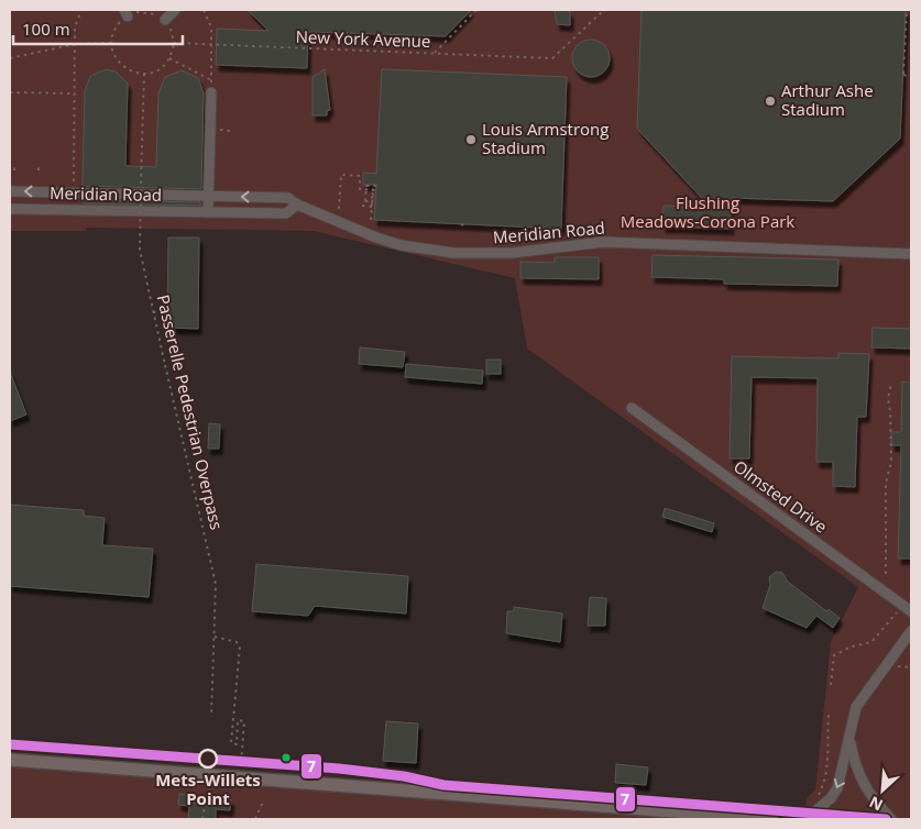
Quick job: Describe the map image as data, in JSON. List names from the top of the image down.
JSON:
{
  "streets": {
    "street": ["Meridian Road", "Olmsted Drive"],
    "path": ["New York Avenue", "Passerelle Pedestrian Overpass"]
  },
  "crossings": [
    ["New York Avenue", "Passerelle Pedestrian Overpass"]
  ],
  "parks": ["Flushing Meadows-Corona Park"],
  "places": ["Arthur Ashe Stadium", "Louis Armstrong Stadium", "Mets–Willets Point"],
  "lines": ["transit line 7"],
  "scale_bar": "100 m",
  "north": "bottom left"
}
